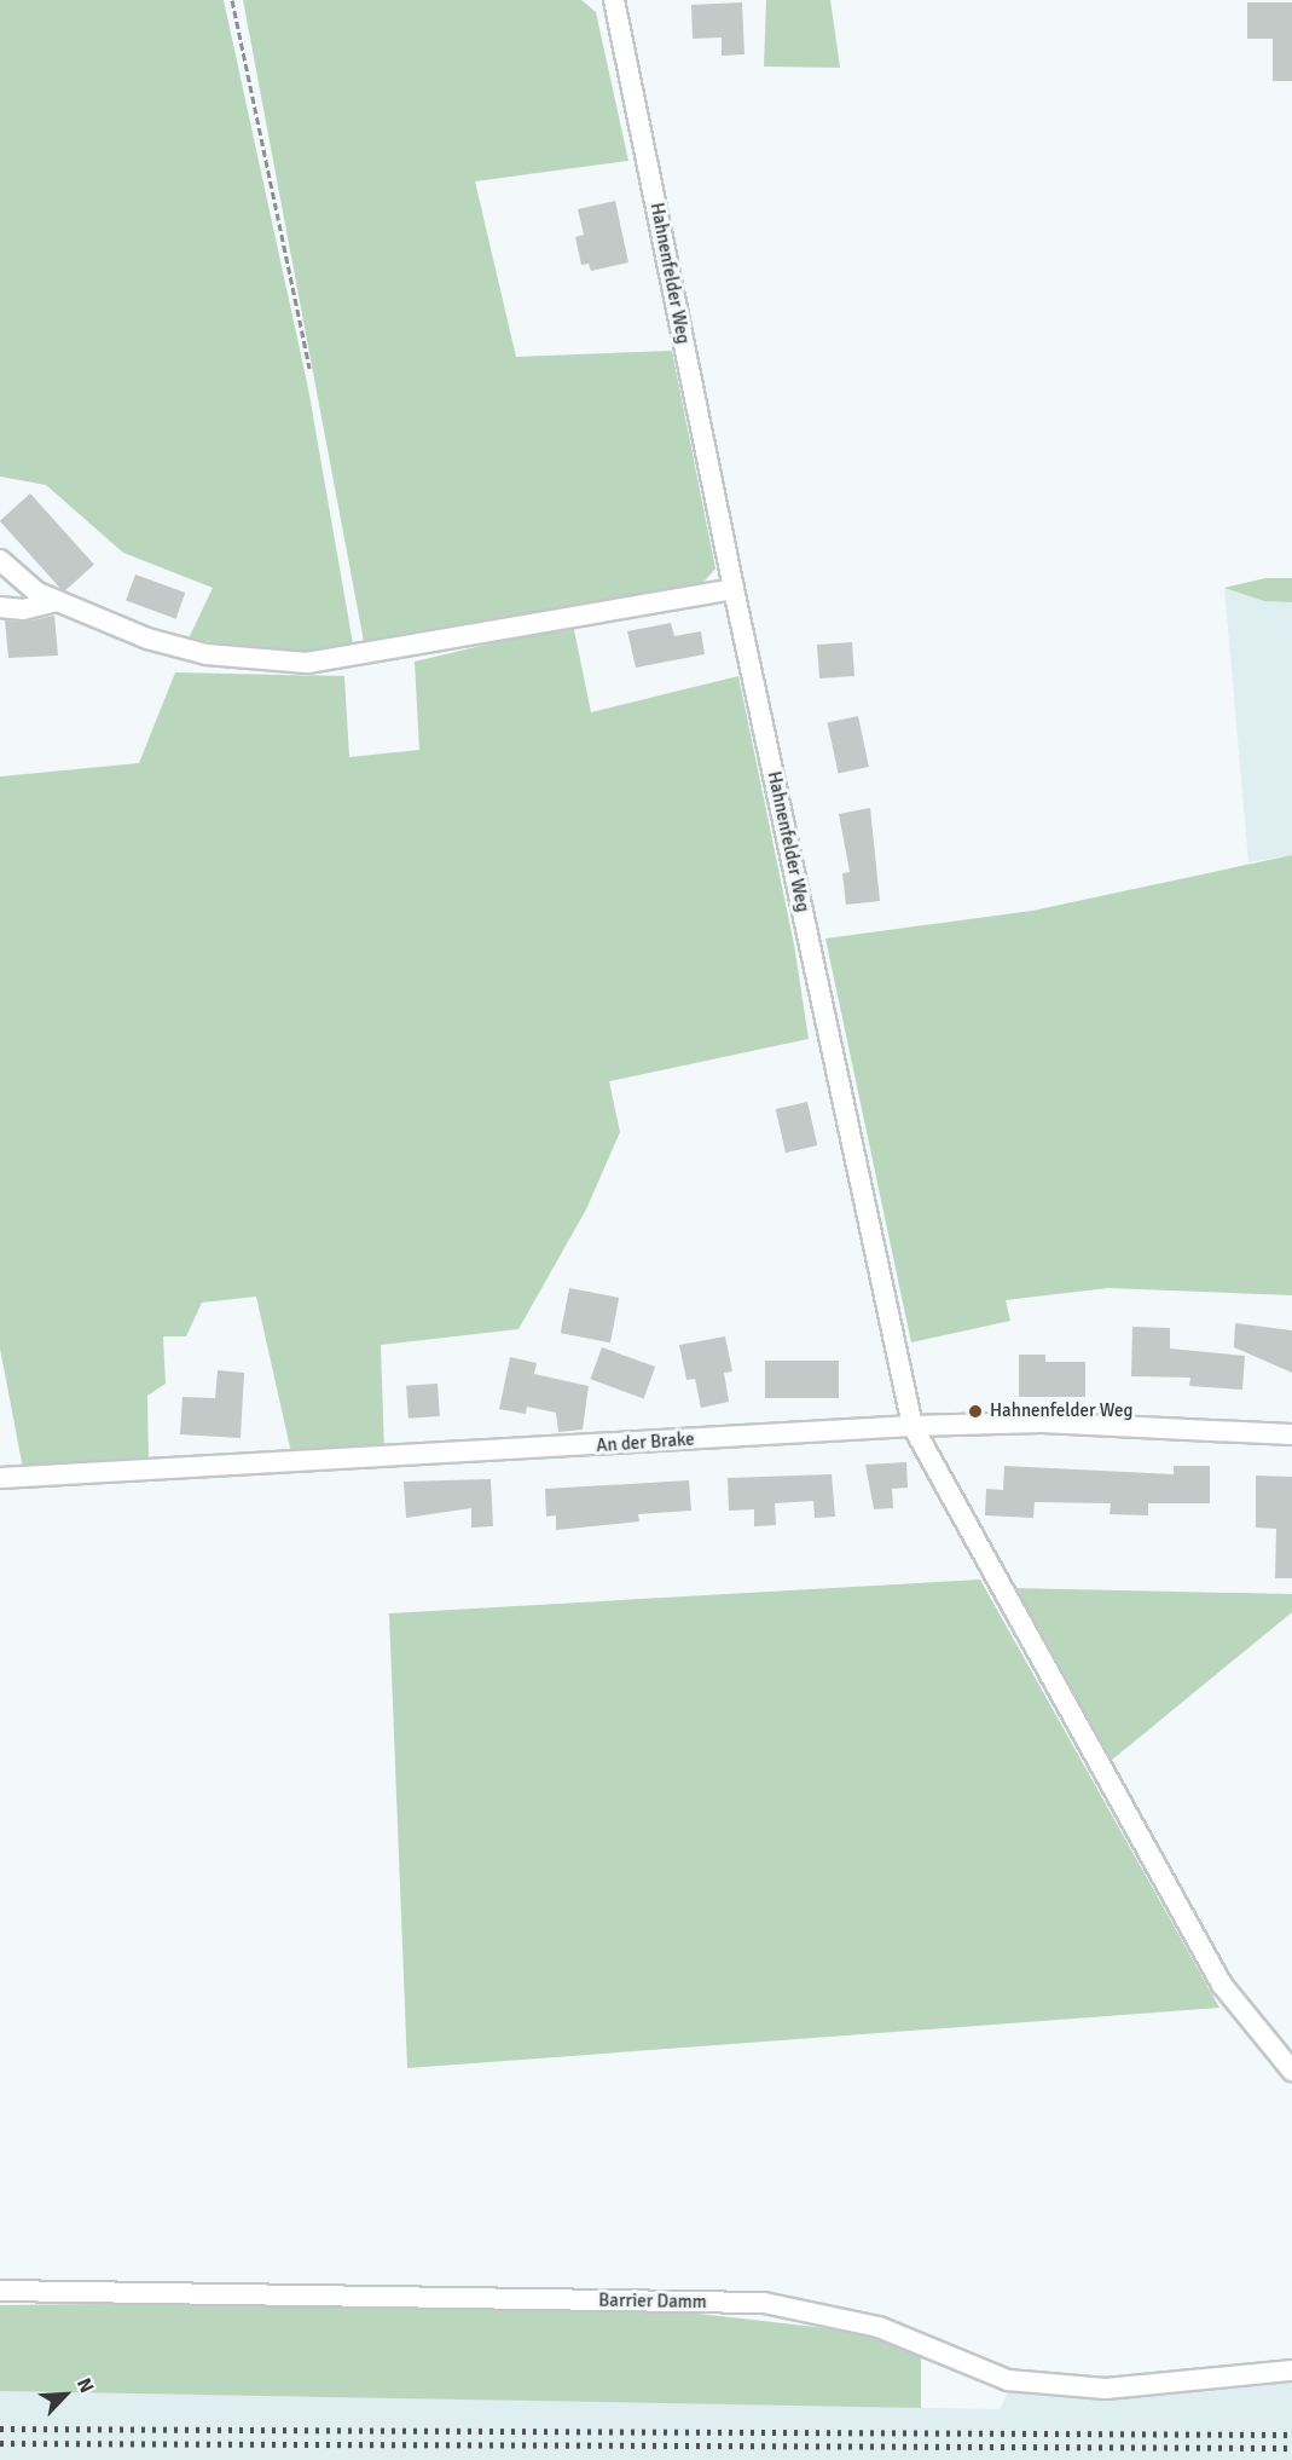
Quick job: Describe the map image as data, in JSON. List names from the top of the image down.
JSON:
{
  "streets": {
    "street": ["Hahnenfelder Weg", "An der Brake", "Barrier Damm"]
  },
  "crossings": [
    ["Hahnenfelder Weg", "An der Brake"]
  ],
  "places": ["Hahnenfelder Weg"],
  "north": "top right"
}
